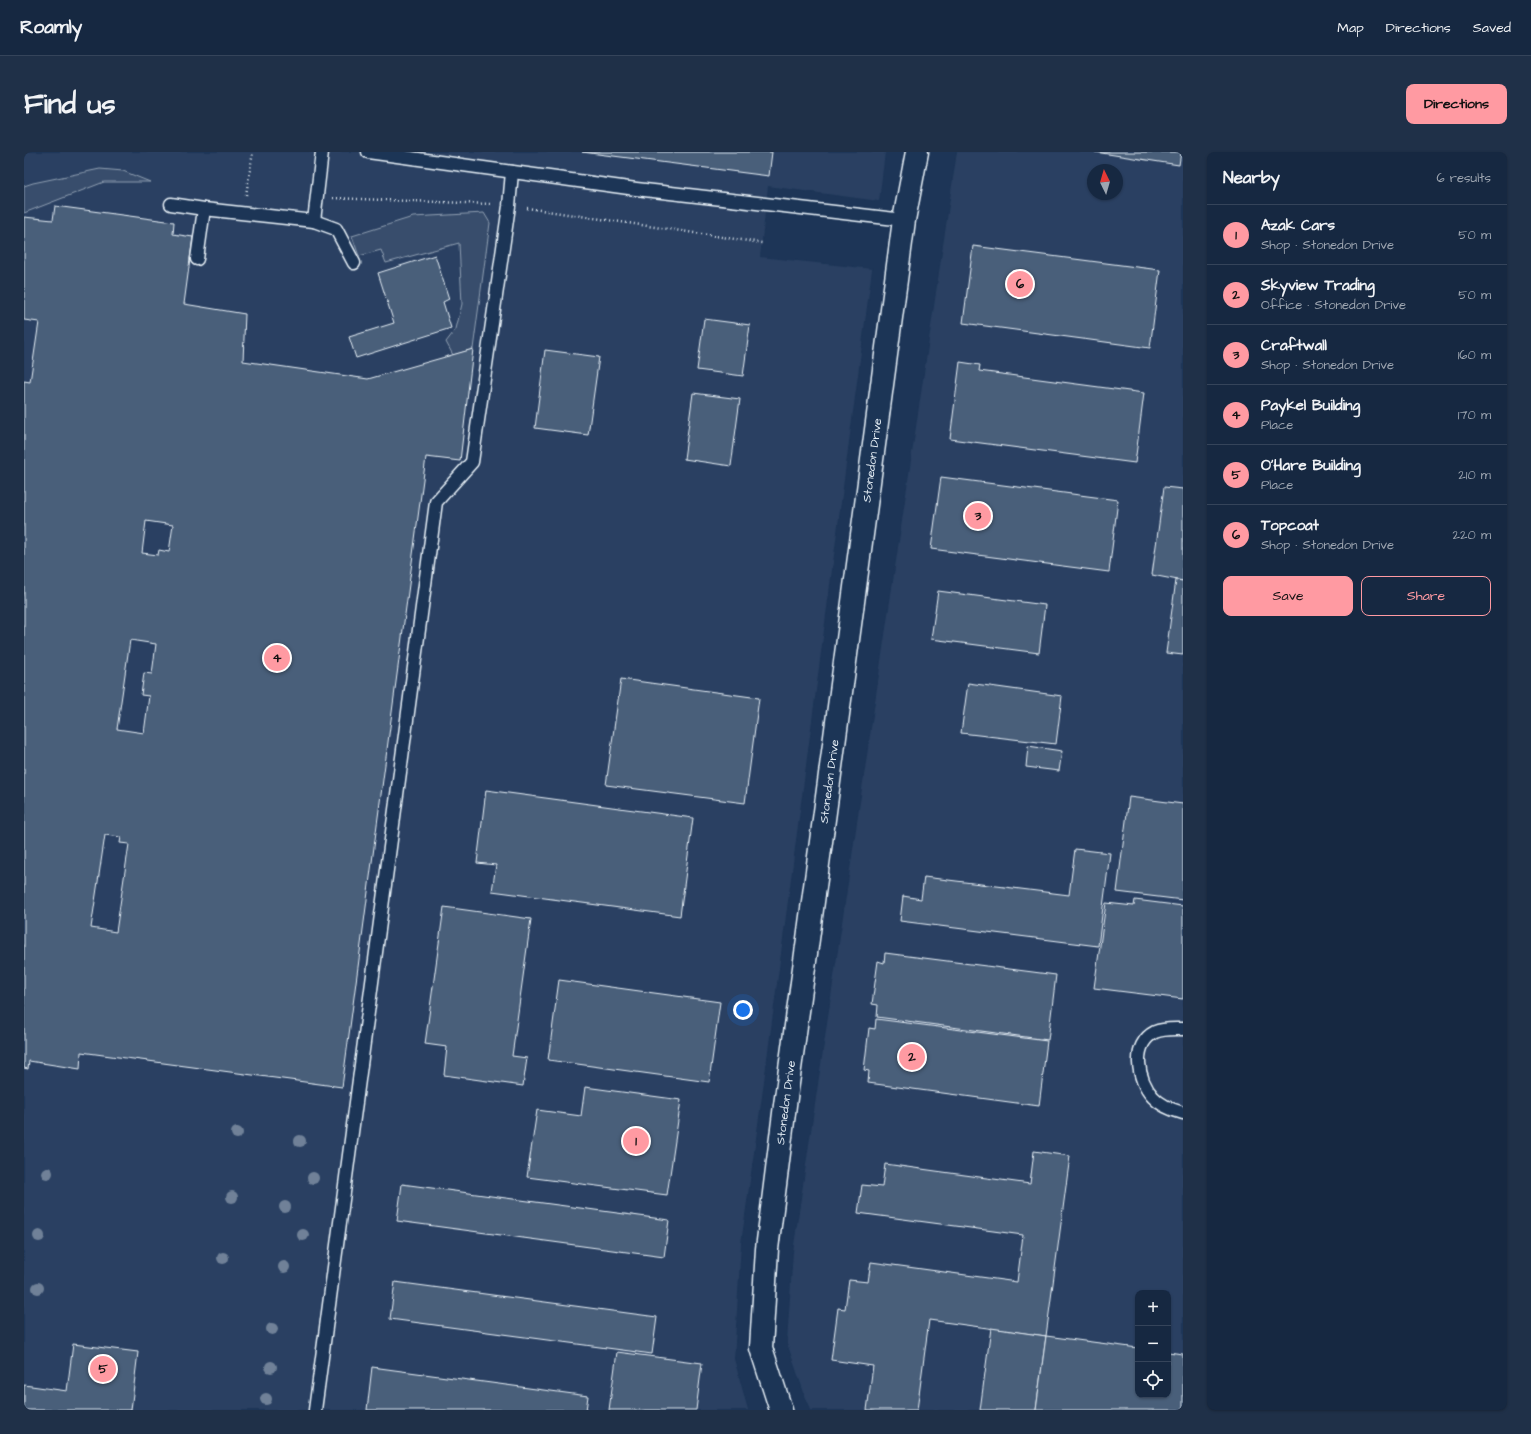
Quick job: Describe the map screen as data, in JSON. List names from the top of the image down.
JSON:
{
  "streets": {
    "street": ["Stonedon Drive"]
  },
  "north": "top",
  "page": {
    "header": "Roamly",
    "nav": ["Map", "Directions", "Saved"],
    "buttons": [
      "Directions",
      ["Save", "Share"]
    ],
    "title": "Find us",
    "heading": ["Nearby", "6 results"],
    "list": [
      {
        "mark": "1",
        "name": "Azak Cars",
        "note": "Shop · Stonedon Drive",
        "value": "50 m"
      },
      {
        "mark": "2",
        "name": "Skyview Trading",
        "note": "Office · Stonedon Drive",
        "value": "50 m"
      },
      {
        "mark": "3",
        "name": "Craftwall",
        "note": "Shop · Stonedon Drive",
        "value": "160 m"
      },
      {
        "mark": "4",
        "name": "Paykel Building",
        "note": "Place",
        "value": "170 m"
      },
      {
        "mark": "5",
        "name": "O'Hare Building",
        "note": "Place",
        "value": "210 m"
      },
      {
        "mark": "6",
        "name": "Topcoat",
        "note": "Shop · Stonedon Drive",
        "value": "220 m"
      }
    ],
    "pins": [
      "6",
      "3",
      "4",
      "2",
      "1",
      "5"
    ],
    "map_buttons": ["+", "−"]
  }
}
